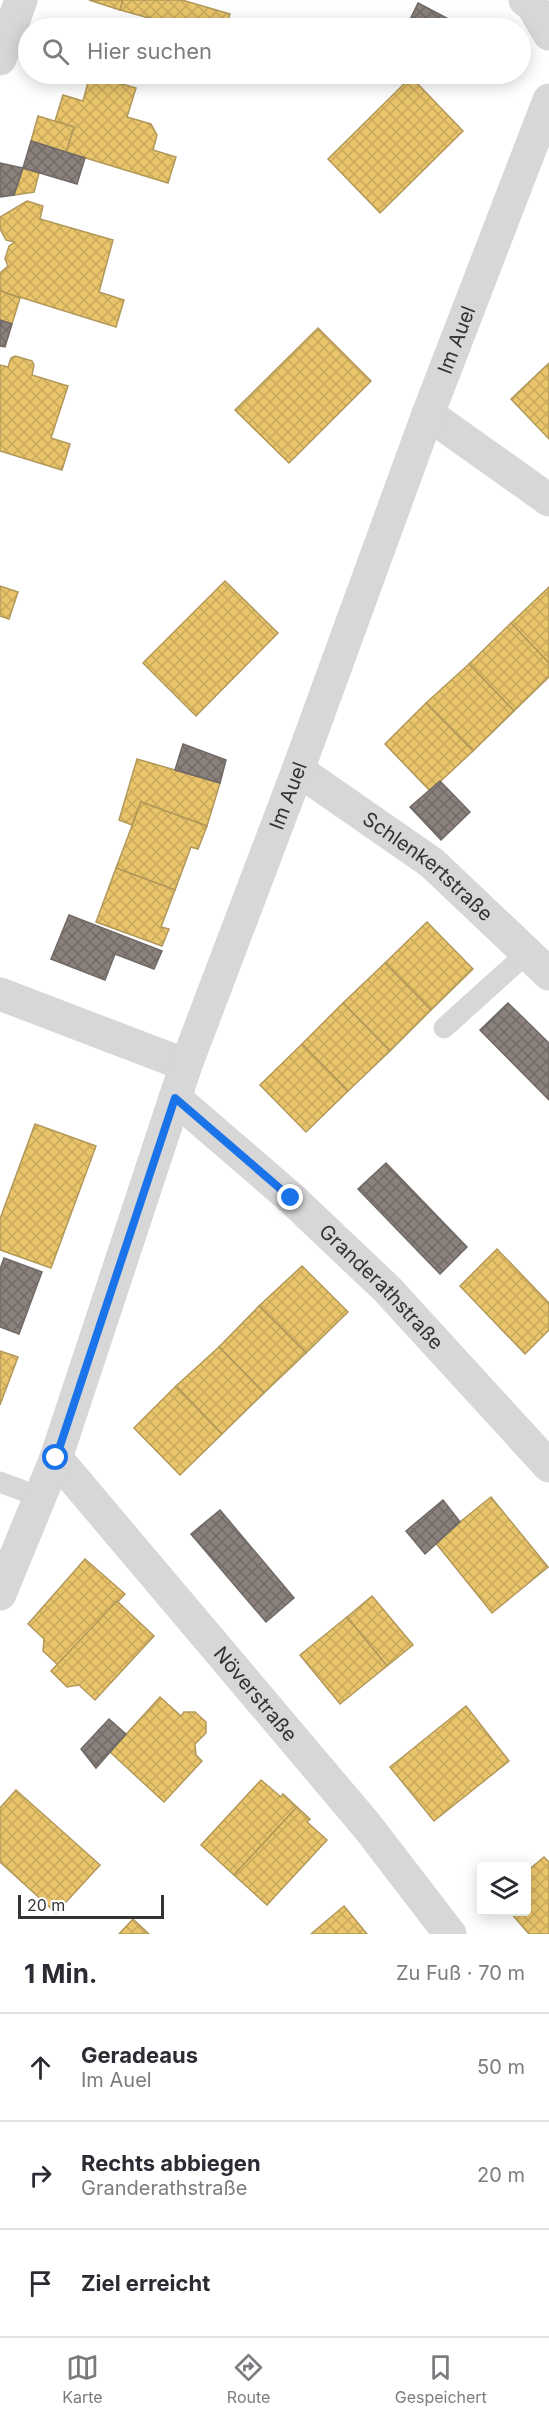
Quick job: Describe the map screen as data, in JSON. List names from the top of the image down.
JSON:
{
  "streets": {
    "street": [
      "Im Auel",
      "Schlenkertstraße",
      "Granderathstraße",
      "Növerstraße"
    ]
  },
  "crossings": [
    ["Im Auel", "Schlenkertstraße"],
    ["Im Auel", "Granderathstraße"],
    ["Im Auel", "Növerstraße"]
  ],
  "scale_bar": "20 m",
  "page": {
    "search": "Hier suchen",
    "scale": "20 m",
    "heading": ["1 Min.", "Zu Fuß · 70 m"],
    "list": [
      ["Geradeaus", "Im Auel", "50 m"],
      ["Rechts abbiegen", "Granderathstraße", "20 m"],
      "Ziel erreicht"
    ],
    "nav": ["Karte", "Route", "Gespeichert"]
  }
}
